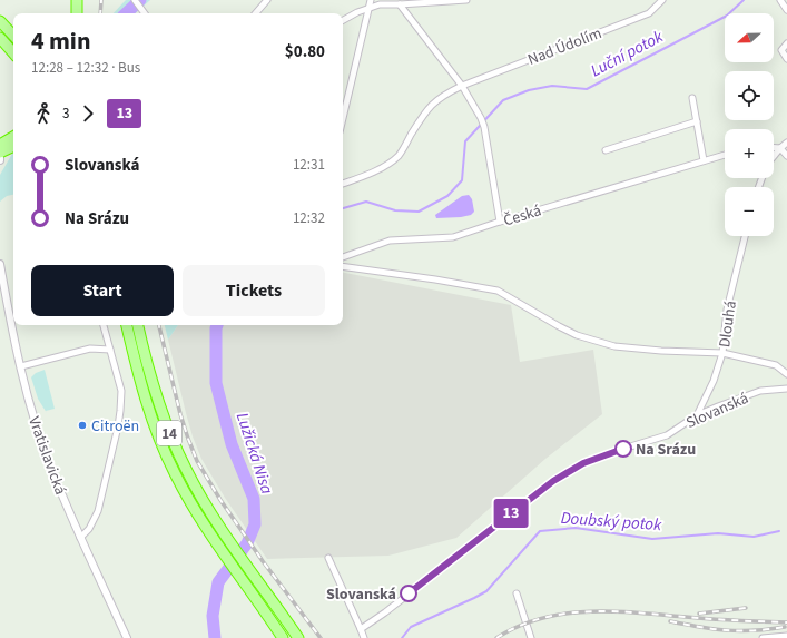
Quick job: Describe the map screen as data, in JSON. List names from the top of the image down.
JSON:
{
  "streets": {
    "highway": ["14"],
    "street": [
      "Nad Údolím",
      "Česká",
      "Dlouhá",
      "Slovanská",
      "Vratislavická"
    ]
  },
  "crossings": [
    ["Dlouhá", "Slovanská"]
  ],
  "water": ["Luční potok", "Lužická Nisa", "Doubský potok"],
  "places": ["Citroën", "Na Srázu", "Slovanská"],
  "lines": ["bus line 13"],
  "north": "left",
  "page": {
    "on_map": "13",
    "map_buttons": ["+", "−"],
    "heading": ["4 min", "12:28 – 12:32 · Bus", "$0.80"],
    "legs": ["3", "13"],
    "list": [
      {
        "name": "Slovanská",
        "value": "12:31"
      },
      {
        "name": "Na Srázu",
        "value": "12:32"
      }
    ],
    "buttons": ["Start", "Tickets"]
  }
}
